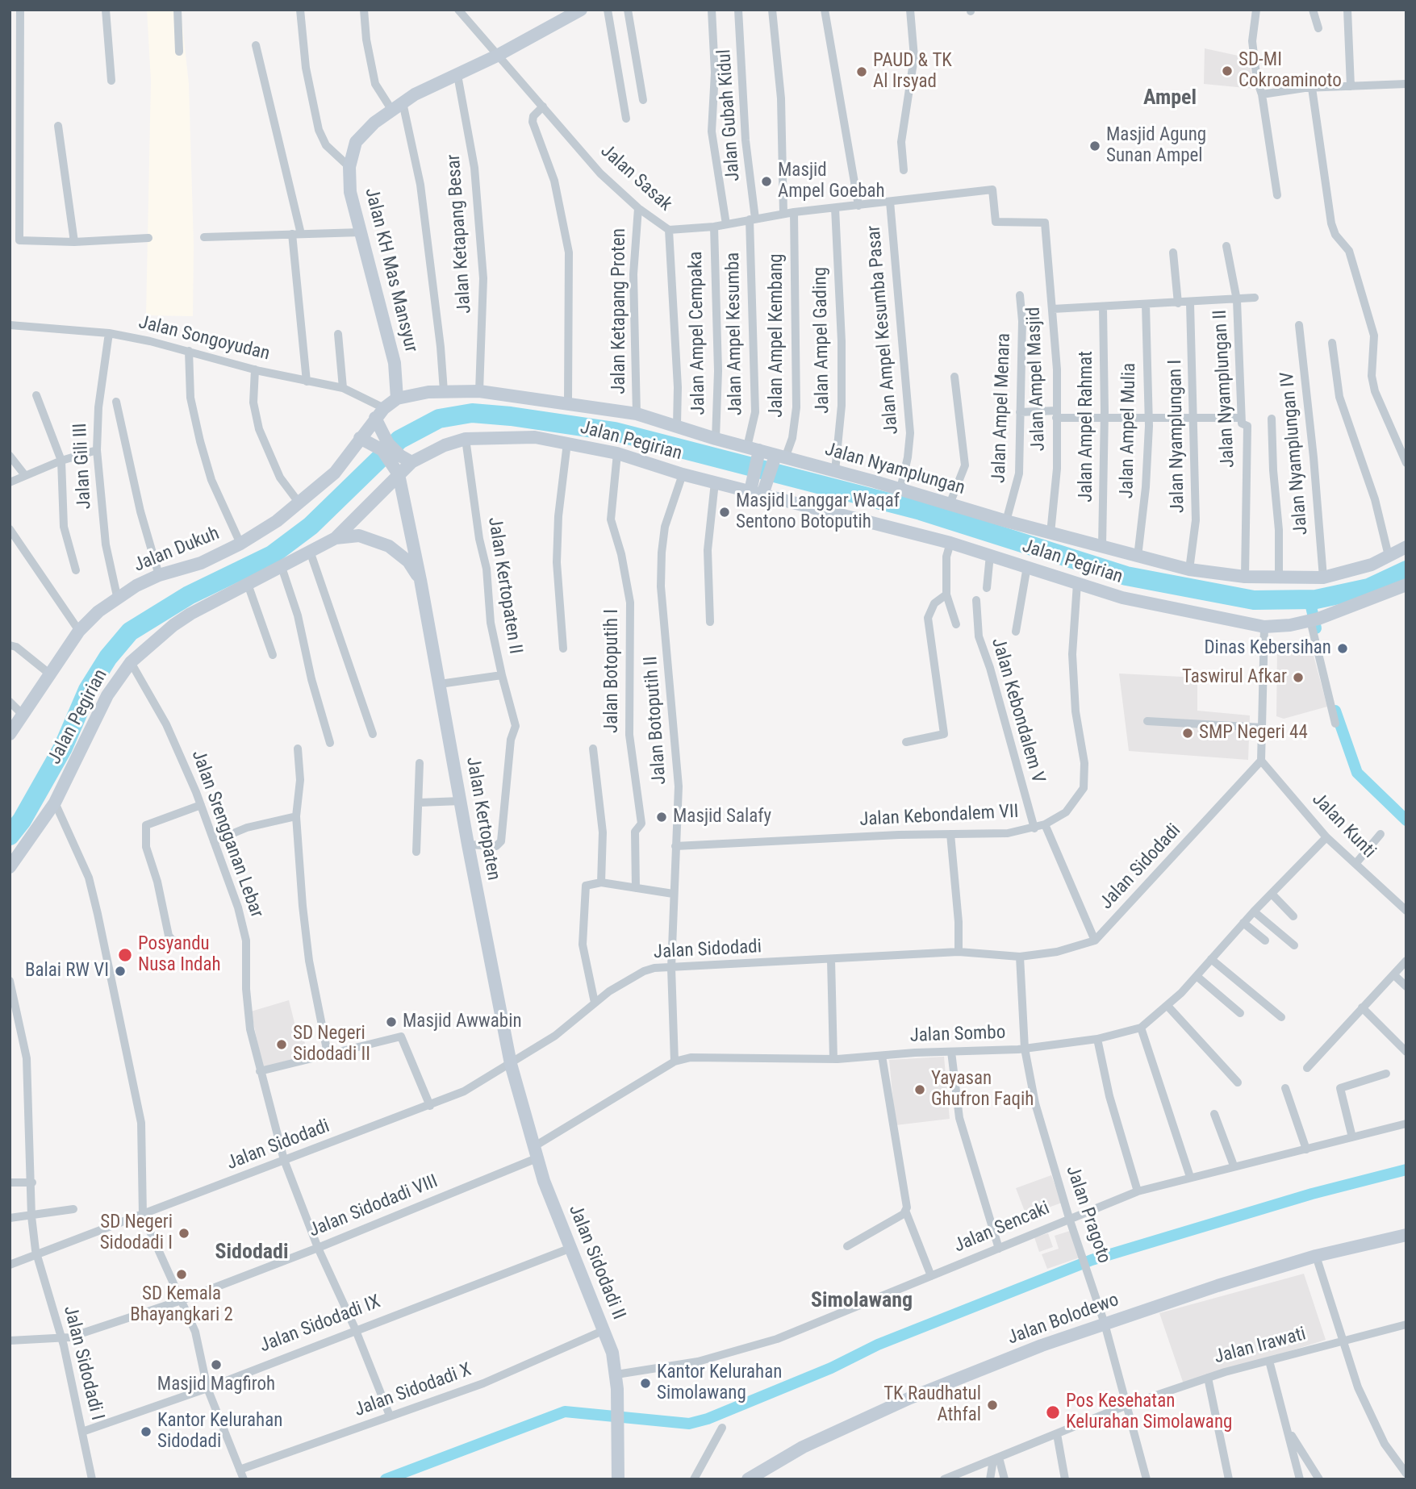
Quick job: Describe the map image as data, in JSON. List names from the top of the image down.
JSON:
{
  "streets": {
    "main road": [
      "Jalan KH Mas Mansyur",
      "Jalan Pegirian",
      "Jalan Nyamplungan",
      "Jalan Dukuh",
      "Jalan Kertopaten",
      "Jalan Sidodadi II",
      "Jalan Bolodewo"
    ],
    "street": [
      "Jalan Gubah Kidul",
      "Jalan Sasak",
      "Jalan Ketapang Besar",
      "Jalan Ketapang Proten",
      "Jalan Ampel Kesumba Pasar",
      "Jalan Ampel Cempaka",
      "Jalan Ampel Kesumba",
      "Jalan Ampel Kembang",
      "Jalan Songoyudan",
      "Jalan Ampel Gading",
      "Jalan Ampel Masjid",
      "Jalan Nyamplungan II",
      "Jalan Ampel Menara",
      "Jalan Ampel Rahmat",
      "Jalan Ampel Mulia",
      "Jalan Nyamplungan I",
      "Jalan Nyamplungan IV",
      "Jalan Gili III",
      "Jalan Kertopaten II",
      "Jalan Botoputih I",
      "Jalan Kebondalem V",
      "Jalan Botoputih II",
      "Jalan Kebondalem VII",
      "Jalan Kunti",
      "Jalan Srengganan Lebar",
      "Jalan Sidodadi",
      "Jalan Sombo",
      "Jalan Sidodadi VIII",
      "Jalan Pragoto",
      "Jalan Sencaki",
      "Jalan Sidodadi IX",
      "Jalan Irawati",
      "Jalan Sidodadi I",
      "Jalan Sidodadi X"
    ]
  },
  "crossings": [
    ["Jalan Gubah Kidul", "Jalan Ampel Kesumba"],
    ["Jalan Sasak", "Jalan KH Mas Mansyur"],
    ["Jalan Sasak", "Jalan Ketapang Proten"],
    ["Jalan Sasak", "Jalan Nyamplungan"],
    ["Jalan Ketapang Besar", "Jalan KH Mas Mansyur"],
    ["Jalan Ketapang Besar", "Jalan Nyamplungan"],
    ["Jalan KH Mas Mansyur", "Jalan Nyamplungan"],
    ["Jalan Ketapang Proten", "Jalan Nyamplungan"],
    ["Jalan Ampel Kesumba Pasar", "Jalan Ampel Masjid"],
    ["Jalan Ampel Kesumba Pasar", "Jalan Nyamplungan"],
    ["Jalan Ampel Cempaka", "Jalan Nyamplungan"],
    ["Jalan Ampel Kesumba", "Jalan Nyamplungan"],
    ["Jalan Ampel Kembang", "Jalan Nyamplungan"],
    ["Jalan Songoyudan", "Jalan Gili III"],
    ["Jalan Songoyudan", "Jalan Nyamplungan"],
    ["Jalan Songoyudan", "Jalan Dukuh"],
    ["Jalan Ampel Gading", "Jalan Nyamplungan"],
    ["Jalan Ampel Masjid", "Jalan Nyamplungan"],
    ["Jalan Nyamplungan II", "Jalan Nyamplungan"],
    ["Jalan Ampel Menara", "Jalan Nyamplungan"],
    ["Jalan Ampel Rahmat", "Jalan Nyamplungan"],
    ["Jalan Ampel Mulia", "Jalan Nyamplungan"],
    ["Jalan Nyamplungan I", "Jalan Nyamplungan"],
    ["Jalan Pegirian", "Jalan Kertopaten II"],
    ["Jalan Pegirian", "Jalan Botoputih I"],
    ["Jalan Pegirian", "Jalan Botoputih II"],
    ["Jalan Pegirian", "Jalan Kebondalem VII"],
    ["Jalan Pegirian", "Jalan Kertopaten"],
    ["Jalan Pegirian", "Jalan Srengganan Lebar"],
    ["Jalan Nyamplungan IV", "Jalan Nyamplungan"],
    ["Jalan Gili III", "Jalan Dukuh"],
    ["Jalan Nyamplungan", "Jalan Dukuh"],
    ["Jalan Kertopaten II", "Jalan Kertopaten"],
    ["Jalan Kebondalem V", "Jalan Kebondalem VII"],
    ["Jalan Botoputih II", "Jalan Kebondalem VII"],
    ["Jalan Botoputih II", "Jalan Sidodadi"],
    ["Jalan Botoputih II", "Jalan Sombo"],
    ["Jalan Kertopaten", "Jalan Sidodadi"],
    ["Jalan Kertopaten", "Jalan Sidodadi II"],
    ["Jalan Kunti", "Jalan Sidodadi"],
    ["Jalan Kunti", "Jalan Sombo"],
    ["Jalan Srengganan Lebar", "Jalan Sidodadi"],
    ["Jalan Srengganan Lebar", "Jalan Sidodadi VIII"],
    ["Jalan Srengganan Lebar", "Jalan Sidodadi IX"],
    ["Jalan Srengganan Lebar", "Jalan Sidodadi X"],
    ["Jalan Sidodadi", "Jalan Pragoto"],
    ["Jalan Sidodadi", "Jalan Sidodadi II"],
    ["Jalan Sidodadi", "Jalan Sidodadi I"],
    ["Jalan Sombo", "Jalan Sidodadi VIII"],
    ["Jalan Sombo", "Jalan Pragoto"],
    ["Jalan Sombo", "Jalan Sidodadi II"],
    ["Jalan Sidodadi VIII", "Jalan Sidodadi II"],
    ["Jalan Sidodadi VIII", "Jalan Sidodadi I"],
    ["Jalan Pragoto", "Jalan Sencaki"],
    ["Jalan Pragoto", "Jalan Bolodewo"],
    ["Jalan Pragoto", "Jalan Irawati"],
    ["Jalan Sencaki", "Jalan Sidodadi II"],
    ["Jalan Sidodadi II", "Jalan Sidodadi IX"],
    ["Jalan Sidodadi II", "Jalan Sidodadi X"],
    ["Jalan Sidodadi IX", "Jalan Sidodadi I"]
  ],
  "districts": ["Ampel", "Sidodadi", "Simolawang"],
  "places": [
    "SD-MI Cokroaminoto",
    "PAUD & TK Al Irsyad",
    "Masjid Agung Sunan Ampel",
    "Masjid Ampel Goebah",
    "Masjid Langgar Waqaf Sentono Botoputih",
    "Dinas Kebersihan",
    "Taswirul Afkar",
    "SMP Negeri 44",
    "Masjid Salafy",
    "Posyandu Nusa Indah",
    "Balai RW VI",
    "Masjid Awwabin",
    "SD Negeri Sidodadi II",
    "Yayasan Ghufron Faqih",
    "SD Negeri Sidodadi I",
    "SD Kemala Bhayangkari 2",
    "Masjid Magfiroh",
    "Kantor Kelurahan Simolawang",
    "TK Raudhatul Athfal",
    "Pos Kesehatan Kelurahan Simolawang",
    "Kantor Kelurahan Sidodadi"
  ]
}
